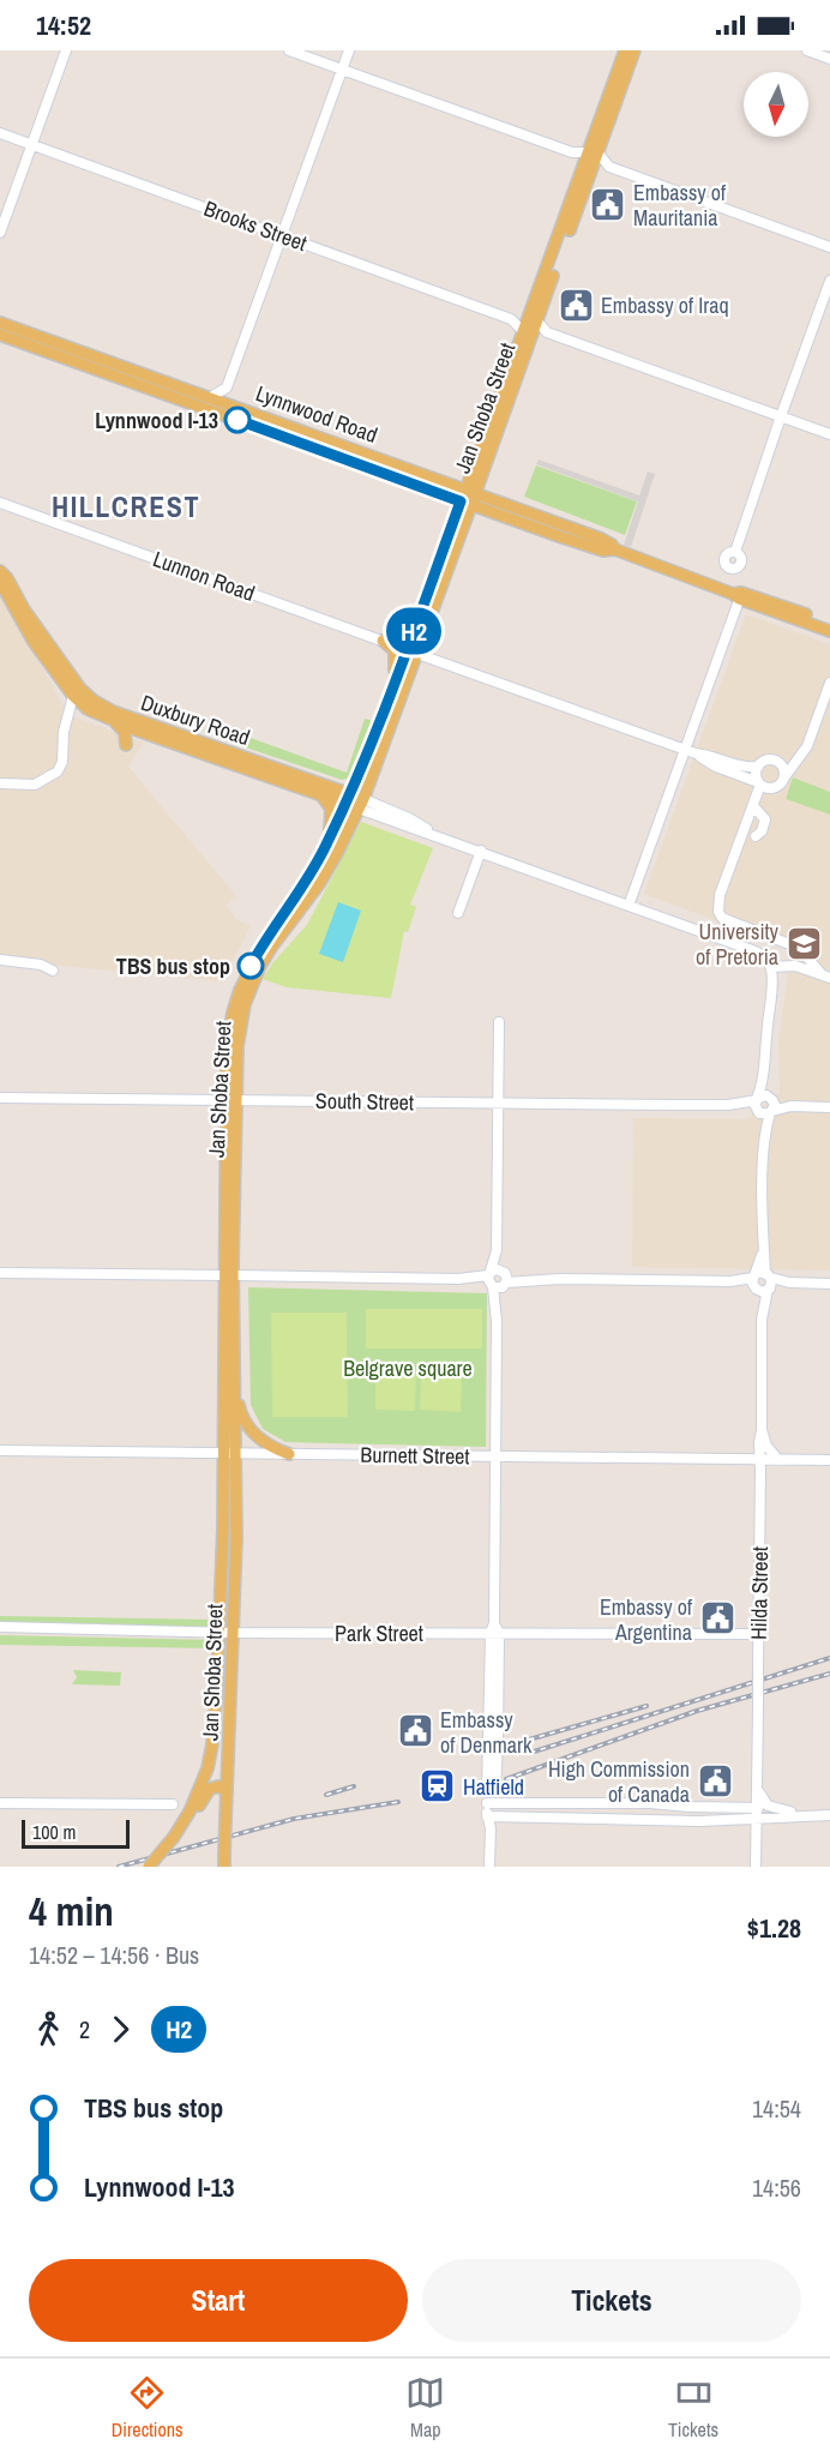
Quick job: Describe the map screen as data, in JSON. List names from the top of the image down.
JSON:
{
  "streets": {
    "main road": ["Jan Shoba Street", "Lynnwood Road", "Duxbury Road"],
    "street": [
      "Brooks Street",
      "Lunnon Road",
      "South Street",
      "Burnett Street",
      "Hilda Street",
      "Park Street"
    ]
  },
  "crossings": [
    ["Brooks Street", "Jan Shoba Street"],
    ["Jan Shoba Street", "Lynnwood Road"],
    ["Jan Shoba Street", "Lunnon Road"],
    ["Jan Shoba Street", "Duxbury Road"],
    ["Jan Shoba Street", "South Street"],
    ["Jan Shoba Street", "Burnett Street"],
    ["Jan Shoba Street", "Park Street"],
    ["South Street", "Hilda Street"],
    ["Burnett Street", "Hilda Street"],
    ["Hilda Street", "Park Street"]
  ],
  "districts": ["HILLCREST"],
  "parks": ["Belgrave square"],
  "places": {
    "public building": [
      "Embassy of Mauritania",
      "Embassy of Iraq",
      "Embassy of Argentina",
      "Embassy of Denmark",
      "High Commission of Canada"
    ],
    "other": ["Lynnwood I-13", "TBS bus stop"],
    "school or university": ["University of Pretoria"],
    "station": ["Hatfield"]
  },
  "lines": ["bus line H2"],
  "scale_bar": "100 m",
  "north": "bottom",
  "page": {
    "status": "14:52",
    "on_map": "H2",
    "scale": "100 m",
    "heading": ["4 min", "14:52 – 14:56 · Bus", "$1.28"],
    "legs": ["2", "H2"],
    "list": [
      {
        "name": "TBS bus stop",
        "value": "14:54"
      },
      {
        "name": "Lynnwood I-13",
        "value": "14:56"
      }
    ],
    "buttons": ["Start", "Tickets"],
    "tabs": ["Directions", "Map", "Tickets"]
  }
}
